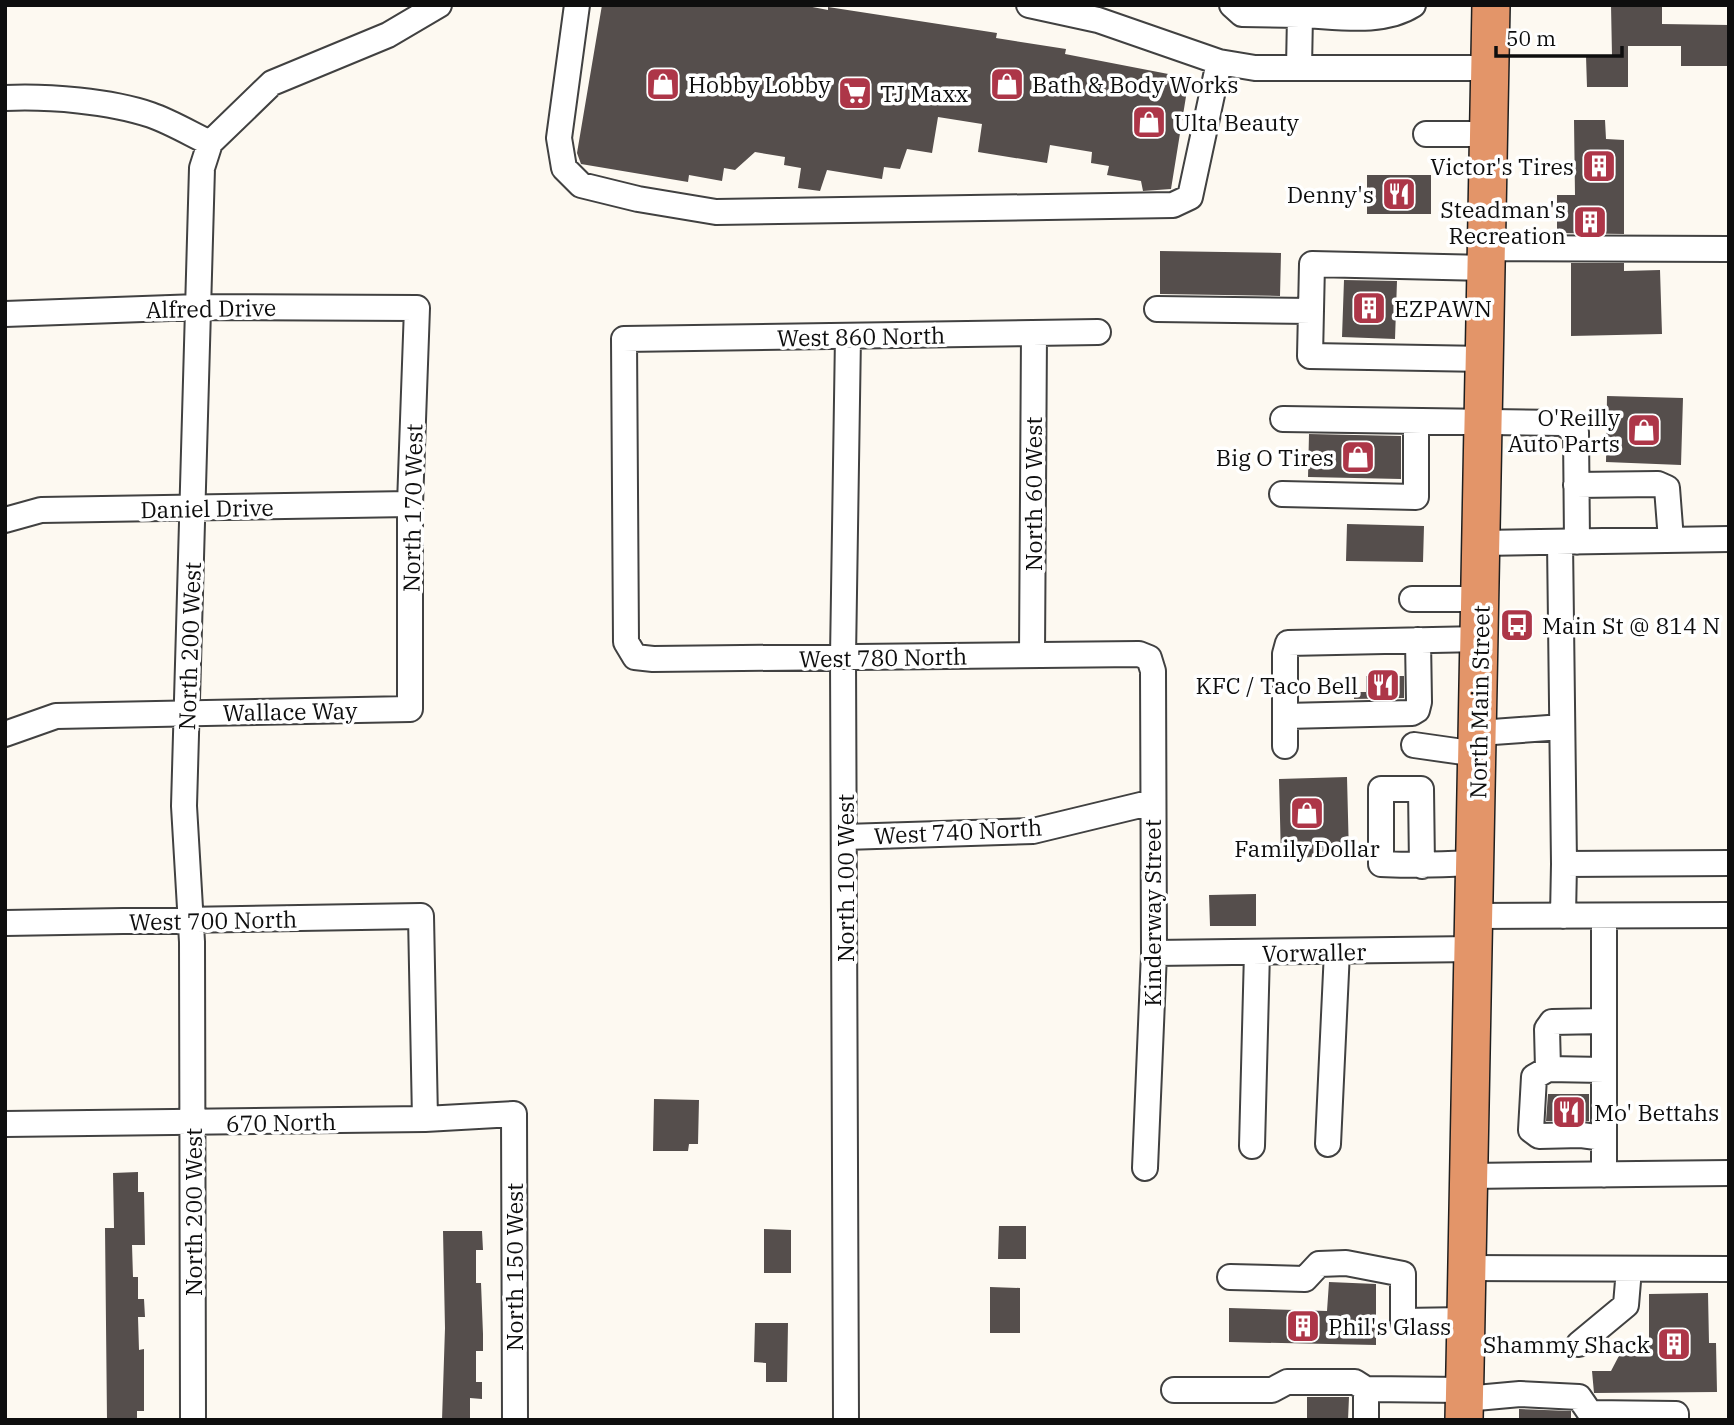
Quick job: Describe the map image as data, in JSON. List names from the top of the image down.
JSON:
{
  "streets": {
    "highway": ["North Main Street"],
    "street": [
      "Alfred Drive",
      "West 860 North",
      "North 60 West",
      "Daniel Drive",
      "North 170 West",
      "North 200 West",
      "West 780 North",
      "Wallace Way",
      "West 740 North",
      "North 100 West",
      "Kinderway Street",
      "West 700 North",
      "Vorwaller",
      "670 North",
      "North 150 West"
    ]
  },
  "crossings": [
    ["Alfred Drive", "North 170 West"],
    ["Alfred Drive", "North 200 West"],
    ["West 860 North", "North 60 West"],
    ["West 860 North", "West 780 North"],
    ["West 860 North", "North 100 West"],
    ["North 60 West", "West 780 North"],
    ["Daniel Drive", "North 170 West"],
    ["Daniel Drive", "North 200 West"],
    ["North 170 West", "Wallace Way"],
    ["North 200 West", "Wallace Way"],
    ["North 200 West", "West 700 North"],
    ["North 200 West", "670 North"],
    ["West 780 North", "North 100 West"],
    ["West 780 North", "Kinderway Street"],
    ["North Main Street", "Vorwaller"],
    ["West 740 North", "North 100 West"],
    ["West 740 North", "Kinderway Street"],
    ["Kinderway Street", "Vorwaller"],
    ["West 700 North", "670 North"],
    ["670 North", "North 150 West"]
  ],
  "places": {
    "shop": [
      "Hobby Lobby",
      "Bath & Body Works",
      "Ulta Beauty",
      "O'Reilly Auto Parts",
      "Big O Tires",
      "Family Dollar"
    ],
    "supermarket": ["TJ Maxx"],
    "building": [
      "Victor's Tires",
      "Steadman's Recreation",
      "EZPAWN",
      "Phil's Glass",
      "Shammy Shack"
    ],
    "restaurant": ["Denny's", "KFC / Taco Bell", "Mo' Bettahs"],
    "bus stop": ["Main St @ 814 N"]
  },
  "scale_bar": "50 m"
}
